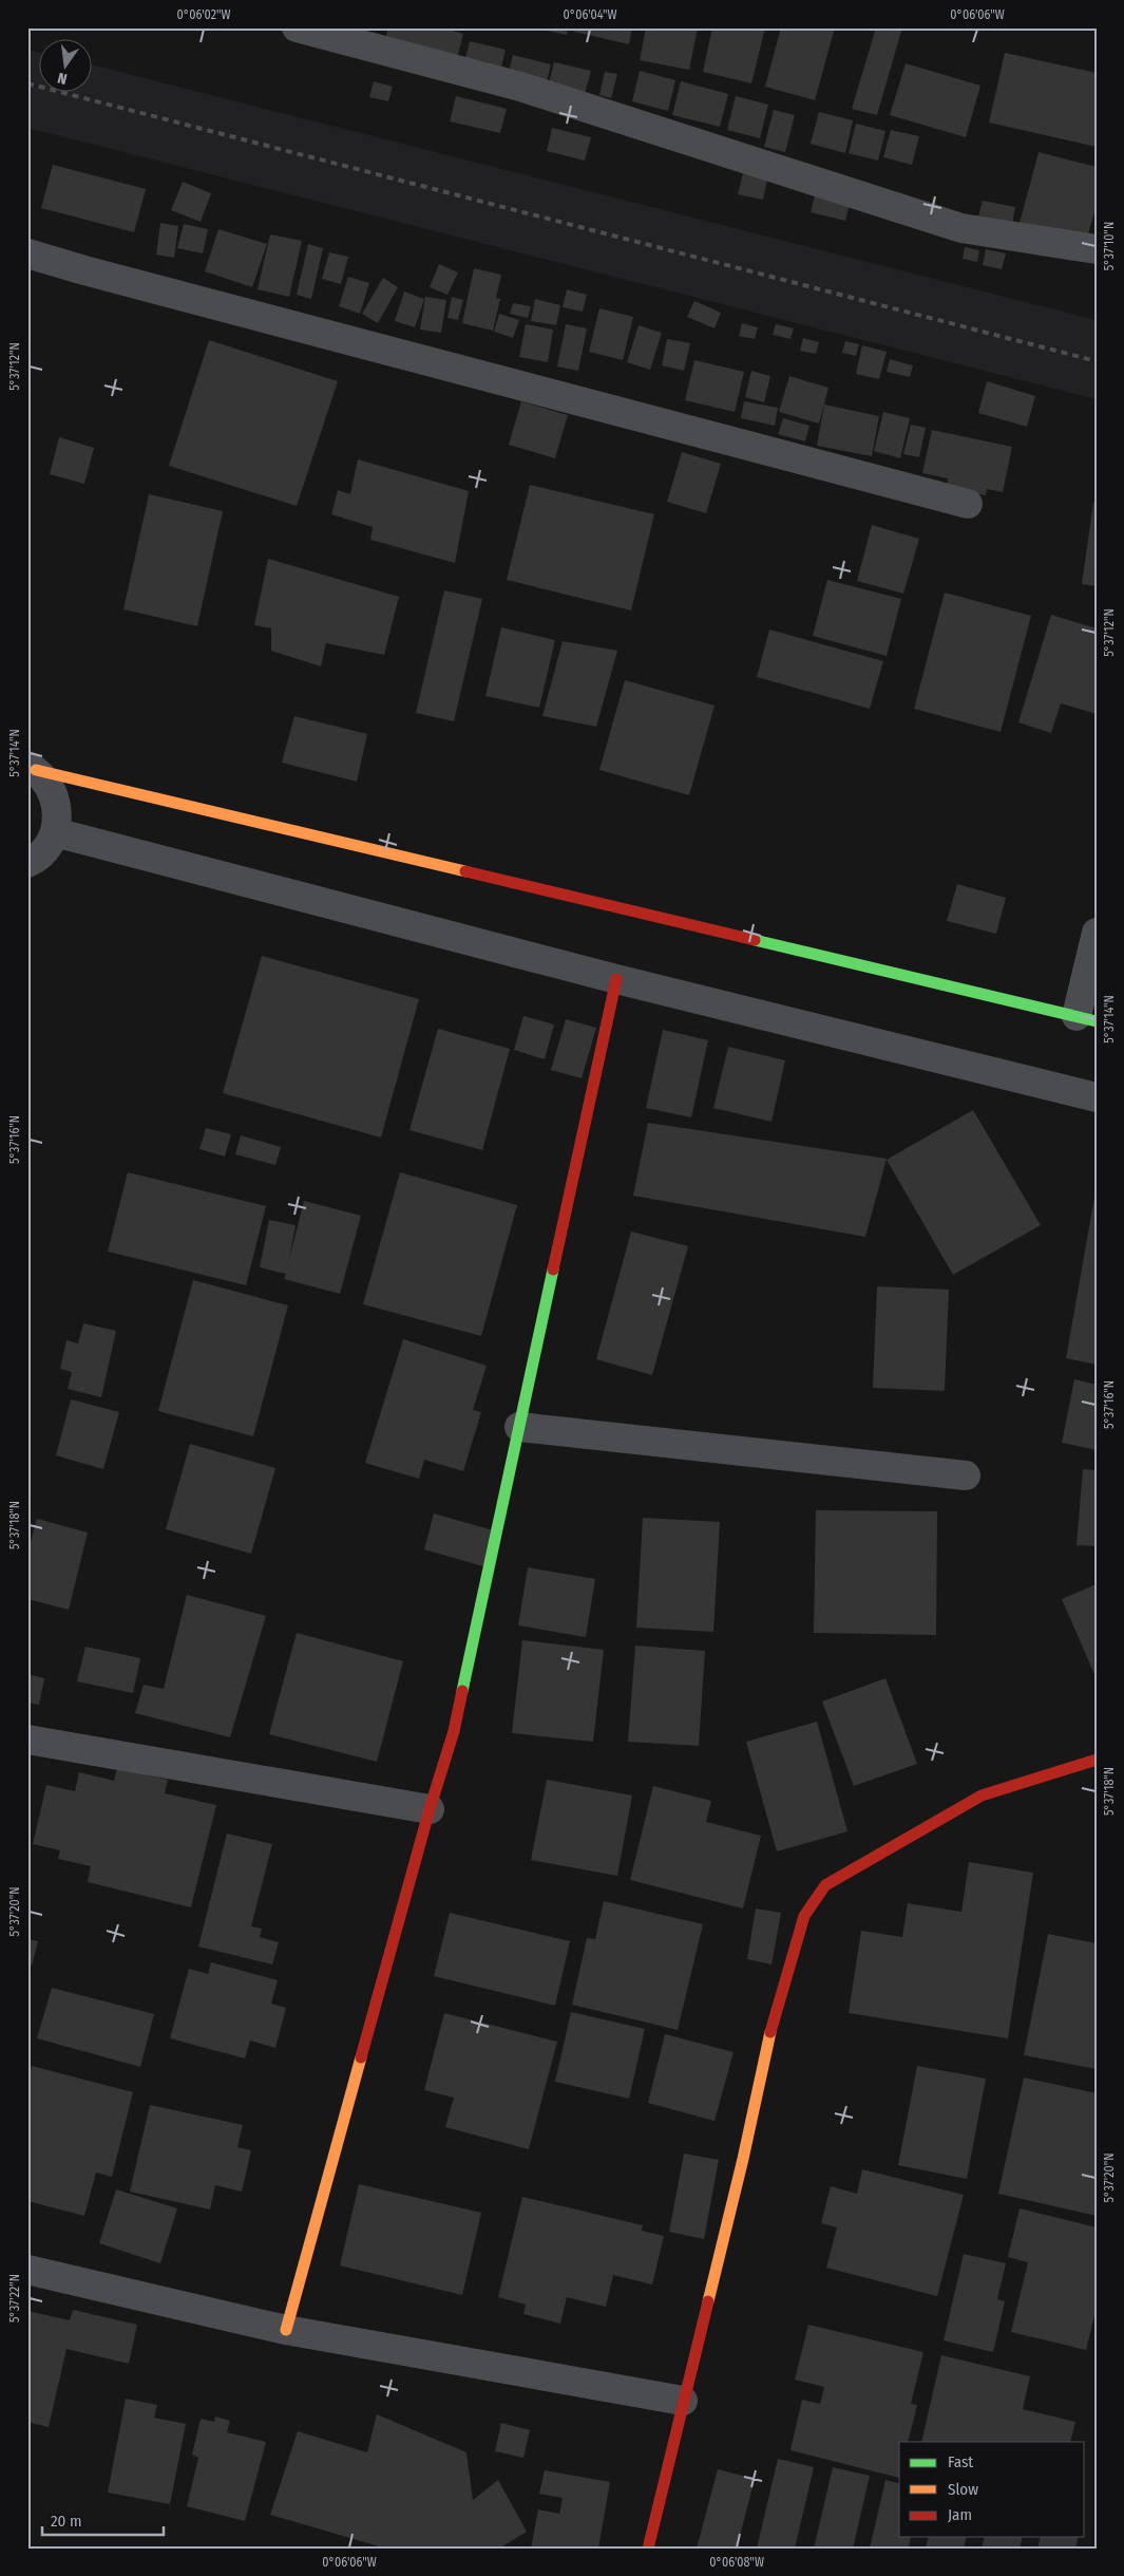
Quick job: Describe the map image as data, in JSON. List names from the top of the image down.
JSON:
{
  "legend": ["Fast", "Slow", "Jam"],
  "scale_bar": "20 m",
  "north": "bottom",
  "coordinates": [
    "0°06'02\"W",
    "0°06'04\"W",
    "0°06'06\"W",
    "5°37'10\"N",
    "5°37'12\"N",
    "5°37'14\"N",
    "5°37'16\"N",
    "5°37'18\"N",
    "5°37'20\"N",
    "5°37'22\"N",
    "0°06'08\"W"
  ]
}
